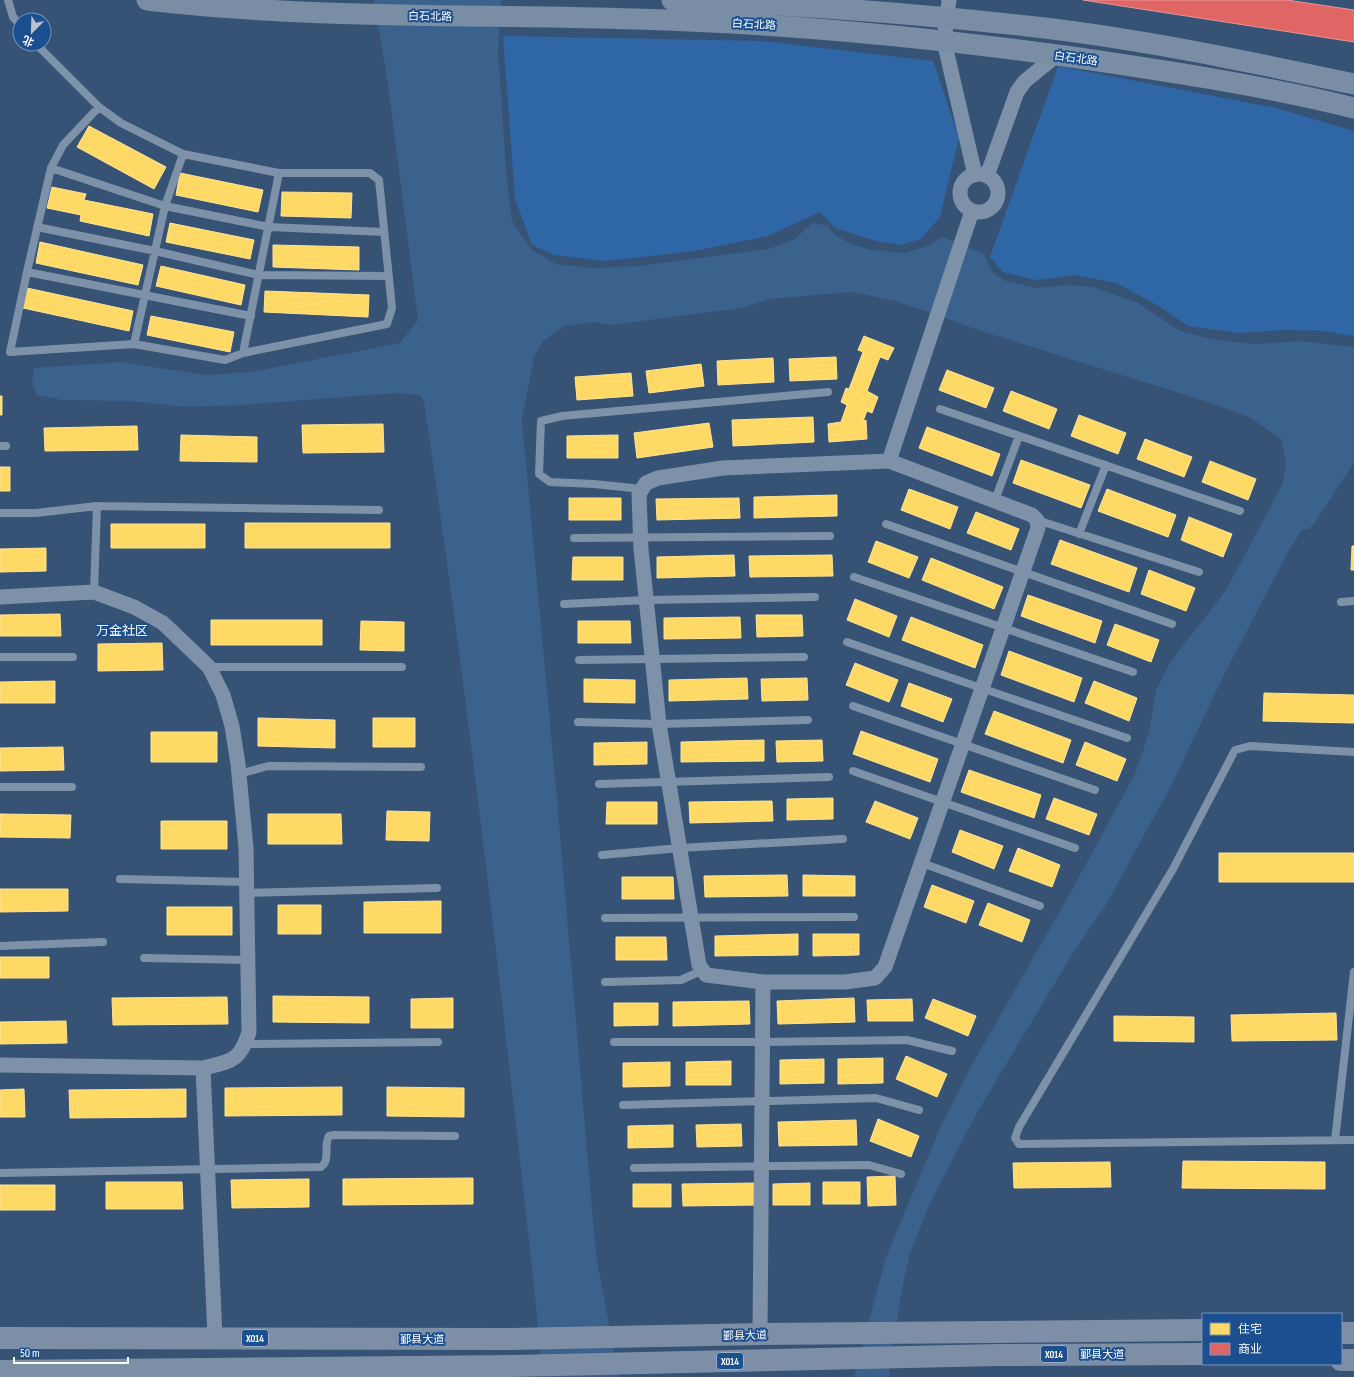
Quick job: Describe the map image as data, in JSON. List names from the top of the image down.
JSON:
{
  "streets": {
    "main road": ["白石北路", "鄞县大道", "X014"]
  },
  "districts": ["万金社区"],
  "legend": ["住宅", "商业"],
  "scale_bar": "50 m",
  "north": "bottom left"
}
